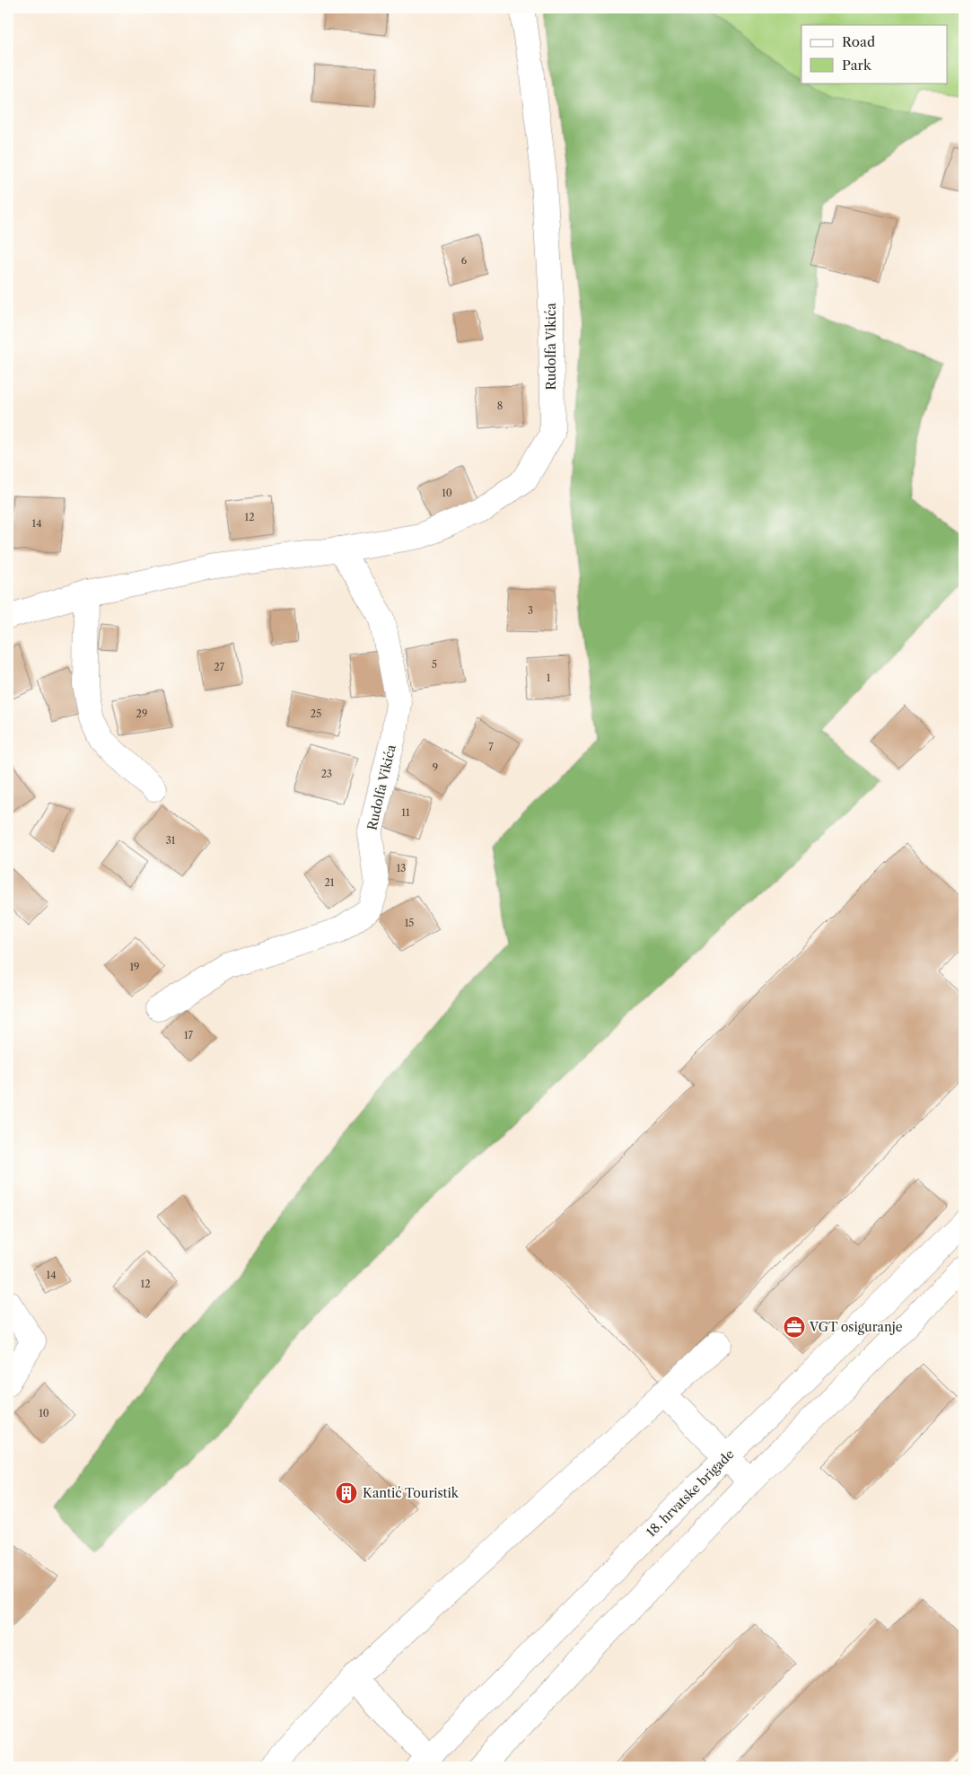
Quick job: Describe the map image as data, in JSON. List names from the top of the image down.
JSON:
{
  "streets": {
    "street": ["Rudolfa Vikića", "18. hrvatske brigade"]
  },
  "places": {
    "office": ["VGT osiguranje"],
    "building": ["Kantić Touristik"]
  },
  "house_numbers": [
    "6",
    "8",
    "10",
    "12",
    "14",
    "3",
    "5",
    "27",
    "1",
    "29",
    "25",
    "7",
    "9",
    "23",
    "11",
    "31",
    "13",
    "21",
    "15",
    "19",
    "17",
    "14",
    "12",
    "10"
  ],
  "legend": ["Road", "Park"]
}
